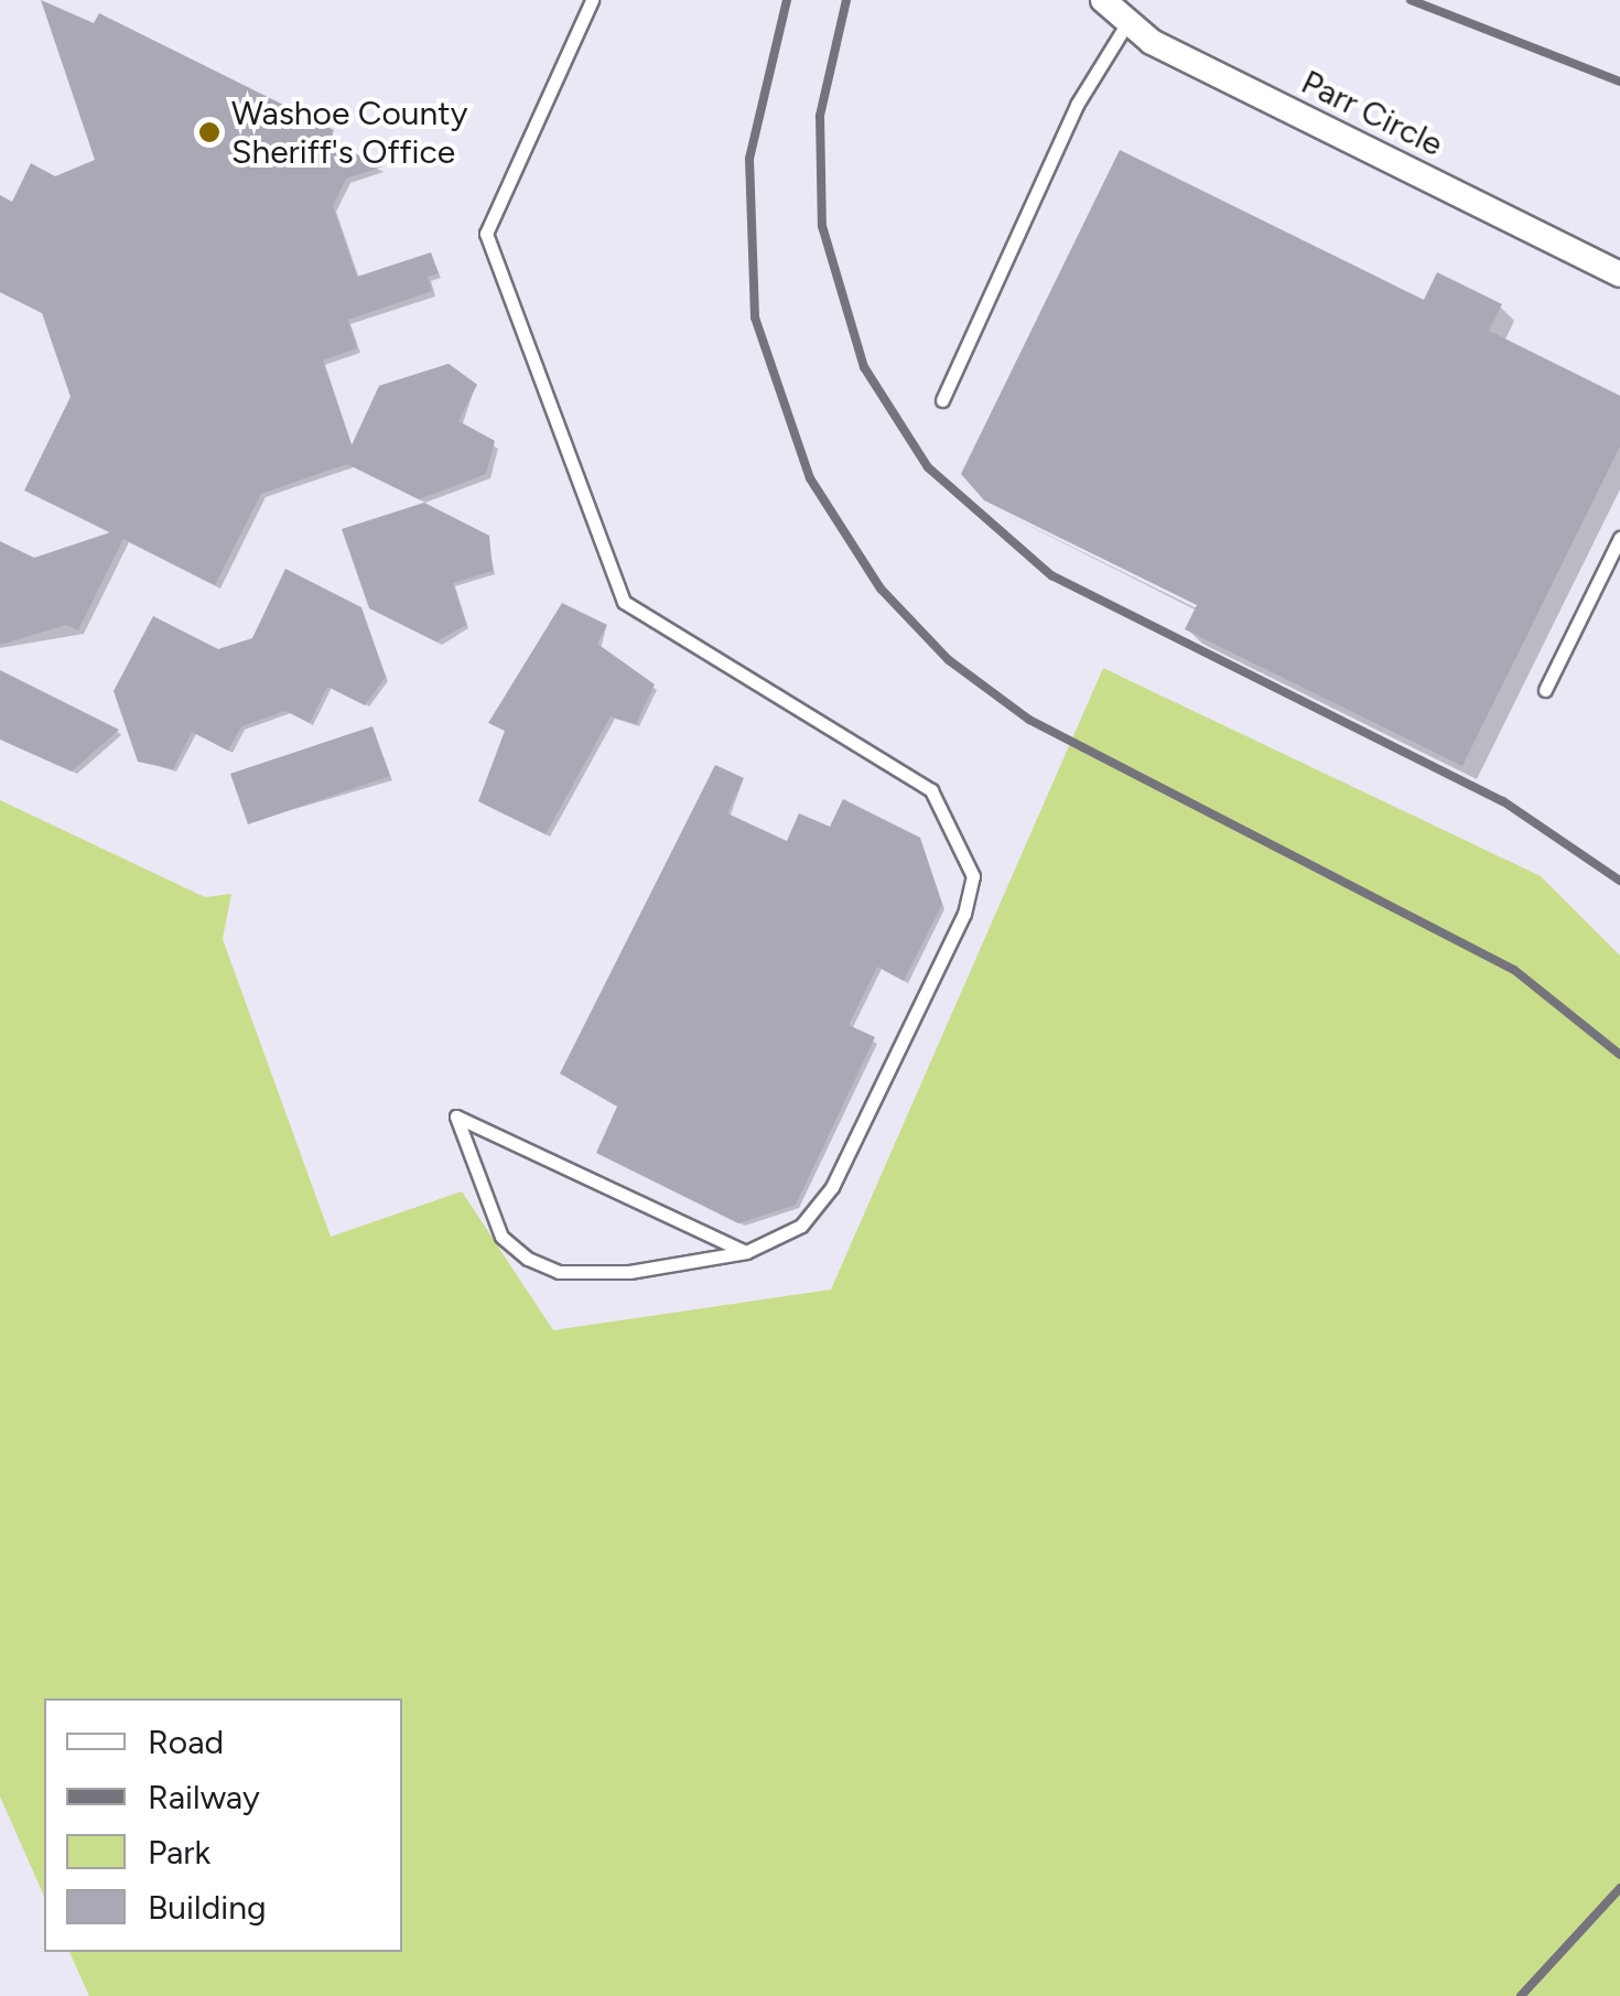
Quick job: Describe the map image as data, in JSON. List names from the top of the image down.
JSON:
{
  "streets": {
    "street": ["Parr Circle"]
  },
  "places": ["Washoe County Sheriff's Office"],
  "legend": [
    "Road",
    "Railway",
    "Park",
    "Building"
  ]
}
